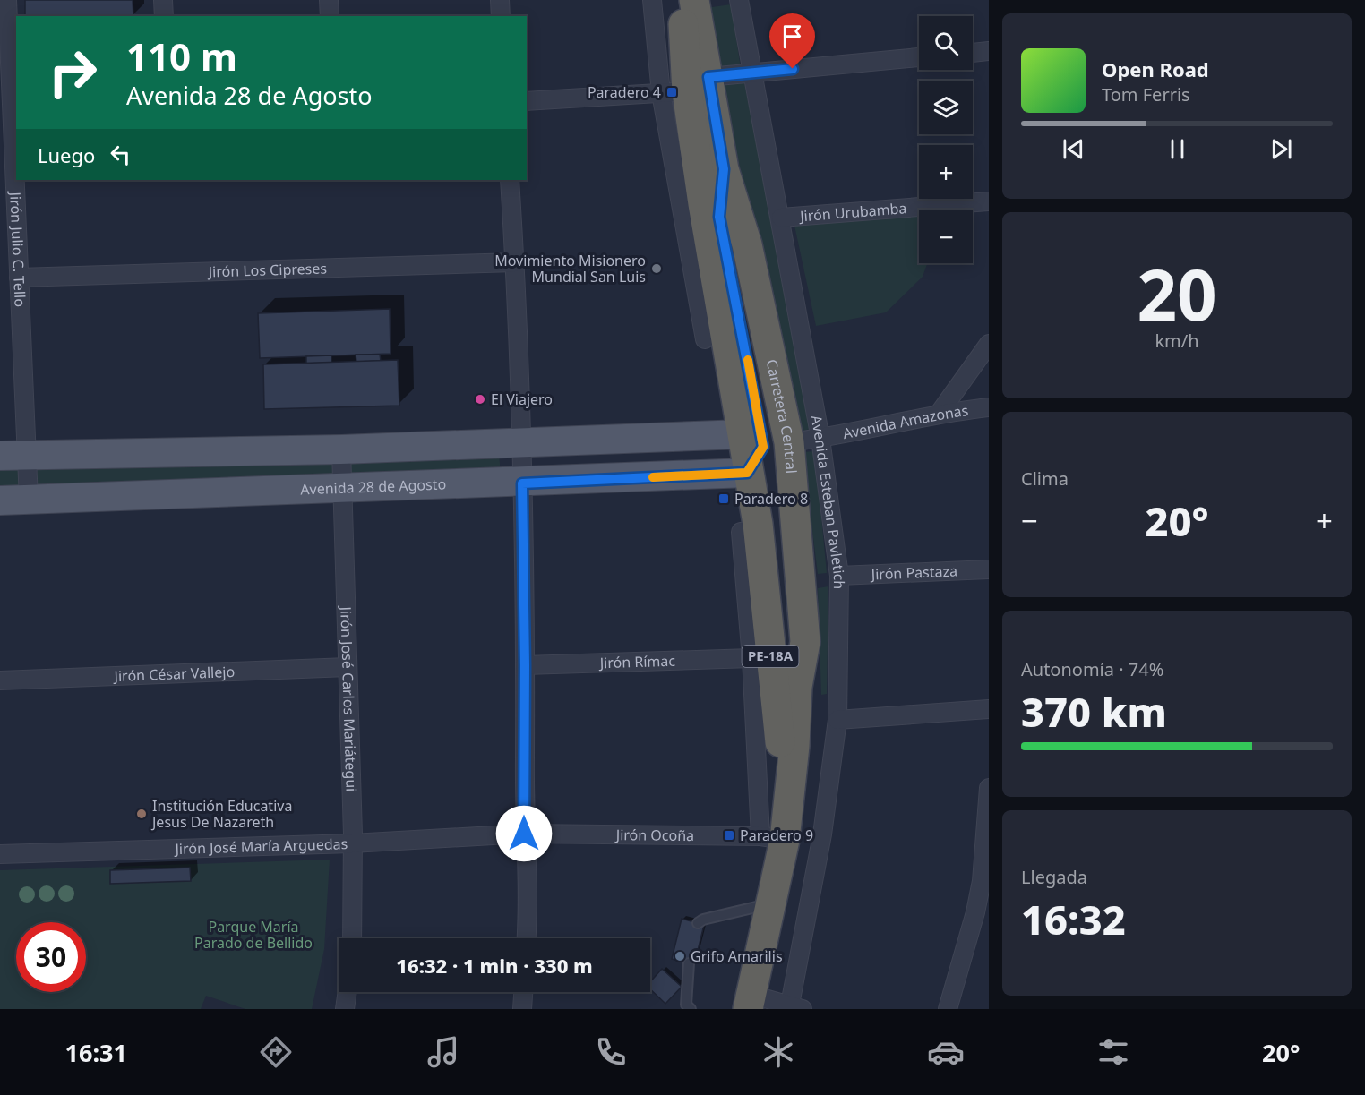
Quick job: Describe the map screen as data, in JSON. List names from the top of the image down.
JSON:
{
  "streets": {
    "highway": ["Carretera Central", "PE-18A"],
    "main road": ["Avenida 28 de Agosto"],
    "street": [
      "Jirón Urubamba",
      "Jirón Julio C. Tello",
      "Jirón Los Cipreses",
      "Avenida Amazonas",
      "Avenida Esteban Pavletich",
      "Jirón Pastaza",
      "Jirón Rímac",
      "Jirón César Vallejo",
      "Jirón José Carlos Mariátegui",
      "Jirón Ocoña",
      "Jirón José María Arguedas"
    ]
  },
  "crossings": [
    ["Jirón Urubamba", "Avenida Esteban Pavletich"],
    ["Jirón Julio C. Tello", "Jirón Los Cipreses"],
    ["Jirón Julio C. Tello", "Avenida 28 de Agosto"],
    ["Carretera Central", "Avenida Amazonas"],
    ["Carretera Central", "Avenida 28 de Agosto"],
    ["Carretera Central", "Jirón Ocoña"],
    ["Avenida Amazonas", "Avenida Esteban Pavletich"],
    ["Avenida 28 de Agosto", "Jirón José Carlos Mariátegui"],
    ["Avenida Esteban Pavletich", "Jirón Pastaza"],
    ["Jirón César Vallejo", "Jirón José Carlos Mariátegui"],
    ["Jirón José Carlos Mariátegui", "Jirón José María Arguedas"],
    ["Jirón Ocoña", "Jirón José María Arguedas"]
  ],
  "parks": ["Parque María Parado de Bellido"],
  "places": {
    "transit": ["Paradero 4", "Paradero 8", "Paradero 9"],
    "other": [
      "Movimiento Misionero Mundial San Luis",
      "El Viajero",
      "Institución Educativa Jesus De Nazareth",
      "Grifo Amarilis"
    ]
  },
  "page": {
    "map_buttons": ["+", "−"],
    "turn": ["110 m", "Avenida 28 de Agosto"],
    "song": ["Open Road", "Tom Ferris"],
    "then": "Luego",
    "tile": [
      ["20", "km/h"],
      "Clima",
      ["Autonomía · 74%", "370 km"],
      ["Llegada", "16:32"]
    ],
    "heat": ["−", "20°", "+"],
    "limit": "30",
    "trip": "16:32 · 1 min · 330 m",
    "tabs": ["16:31", "20°"]
  }
}
